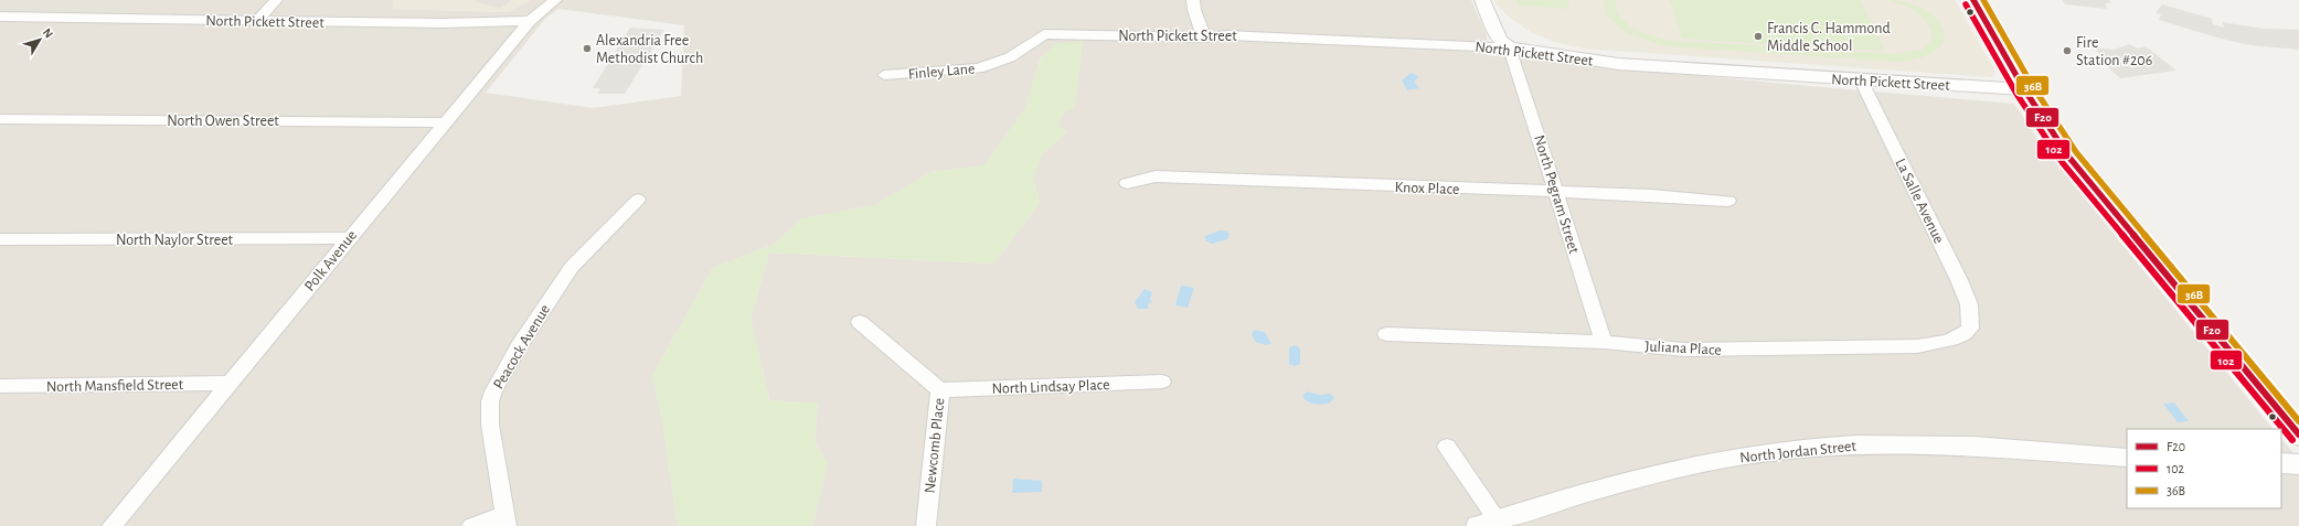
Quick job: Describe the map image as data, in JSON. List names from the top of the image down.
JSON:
{
  "streets": {
    "street": [
      "North Pickett Street",
      "Finley Lane",
      "North Owen Street",
      "Knox Place",
      "North Pegram Street",
      "La Salle Avenue",
      "North Naylor Street",
      "Polk Avenue",
      "Peacock Avenue",
      "Juliana Place",
      "North Mansfield Street",
      "North Lindsay Place",
      "Newcomb Place",
      "North Jordan Street"
    ]
  },
  "crossings": [
    ["North Pickett Street", "Finley Lane"],
    ["North Pickett Street", "North Pegram Street"],
    ["North Pickett Street", "La Salle Avenue"],
    ["North Pickett Street", "Polk Avenue"],
    ["North Owen Street", "Polk Avenue"],
    ["Knox Place", "North Pegram Street"],
    ["North Pegram Street", "Juliana Place"],
    ["La Salle Avenue", "Juliana Place"],
    ["North Naylor Street", "Polk Avenue"],
    ["Polk Avenue", "North Mansfield Street"],
    ["North Lindsay Place", "Newcomb Place"]
  ],
  "places": ["Francis C. Hammond Middle School", "Alexandria Free Methodist Church", "Fire Station #206"],
  "lines": ["transit line F20", "transit line 36B", "transit line 102"],
  "legend": ["F20", "102", "36B"],
  "north": "top right"
}
